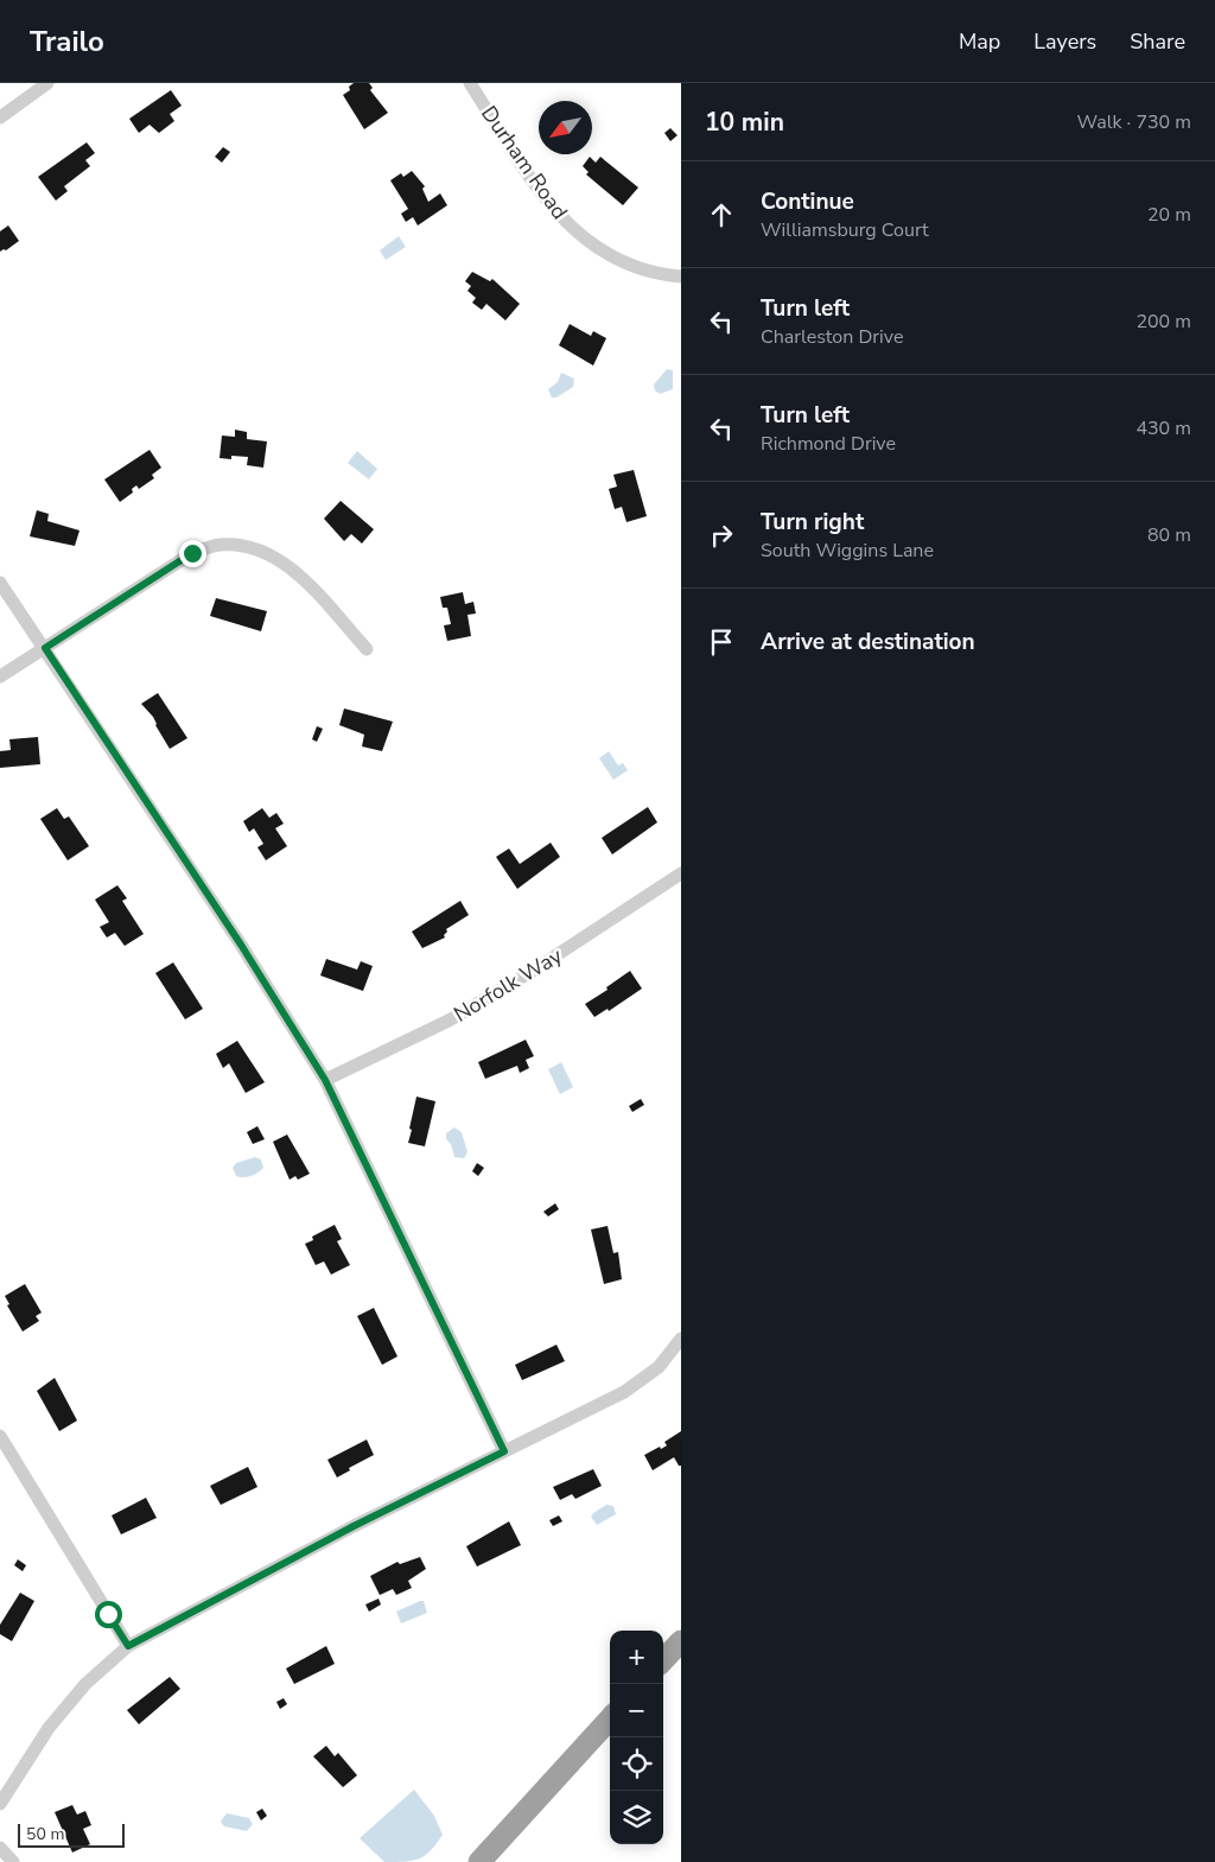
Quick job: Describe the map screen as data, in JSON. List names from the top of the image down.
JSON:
{
  "streets": {
    "street": ["Durham Road", "Norfolk Way"]
  },
  "scale_bar": "50 m",
  "north": "bottom left",
  "page": {
    "header": "Trailo",
    "nav": ["Map", "Layers", "Share"],
    "heading": ["10 min", "Walk · 730 m"],
    "list": [
      ["Continue", "Williamsburg Court", "20 m"],
      ["Turn left", "Charleston Drive", "200 m"],
      ["Turn left", "Richmond Drive", "430 m"],
      ["Turn right", "South Wiggins Lane", "80 m"],
      "Arrive at destination"
    ],
    "map_buttons": ["+", "−"],
    "scale": "50 m"
  }
}
